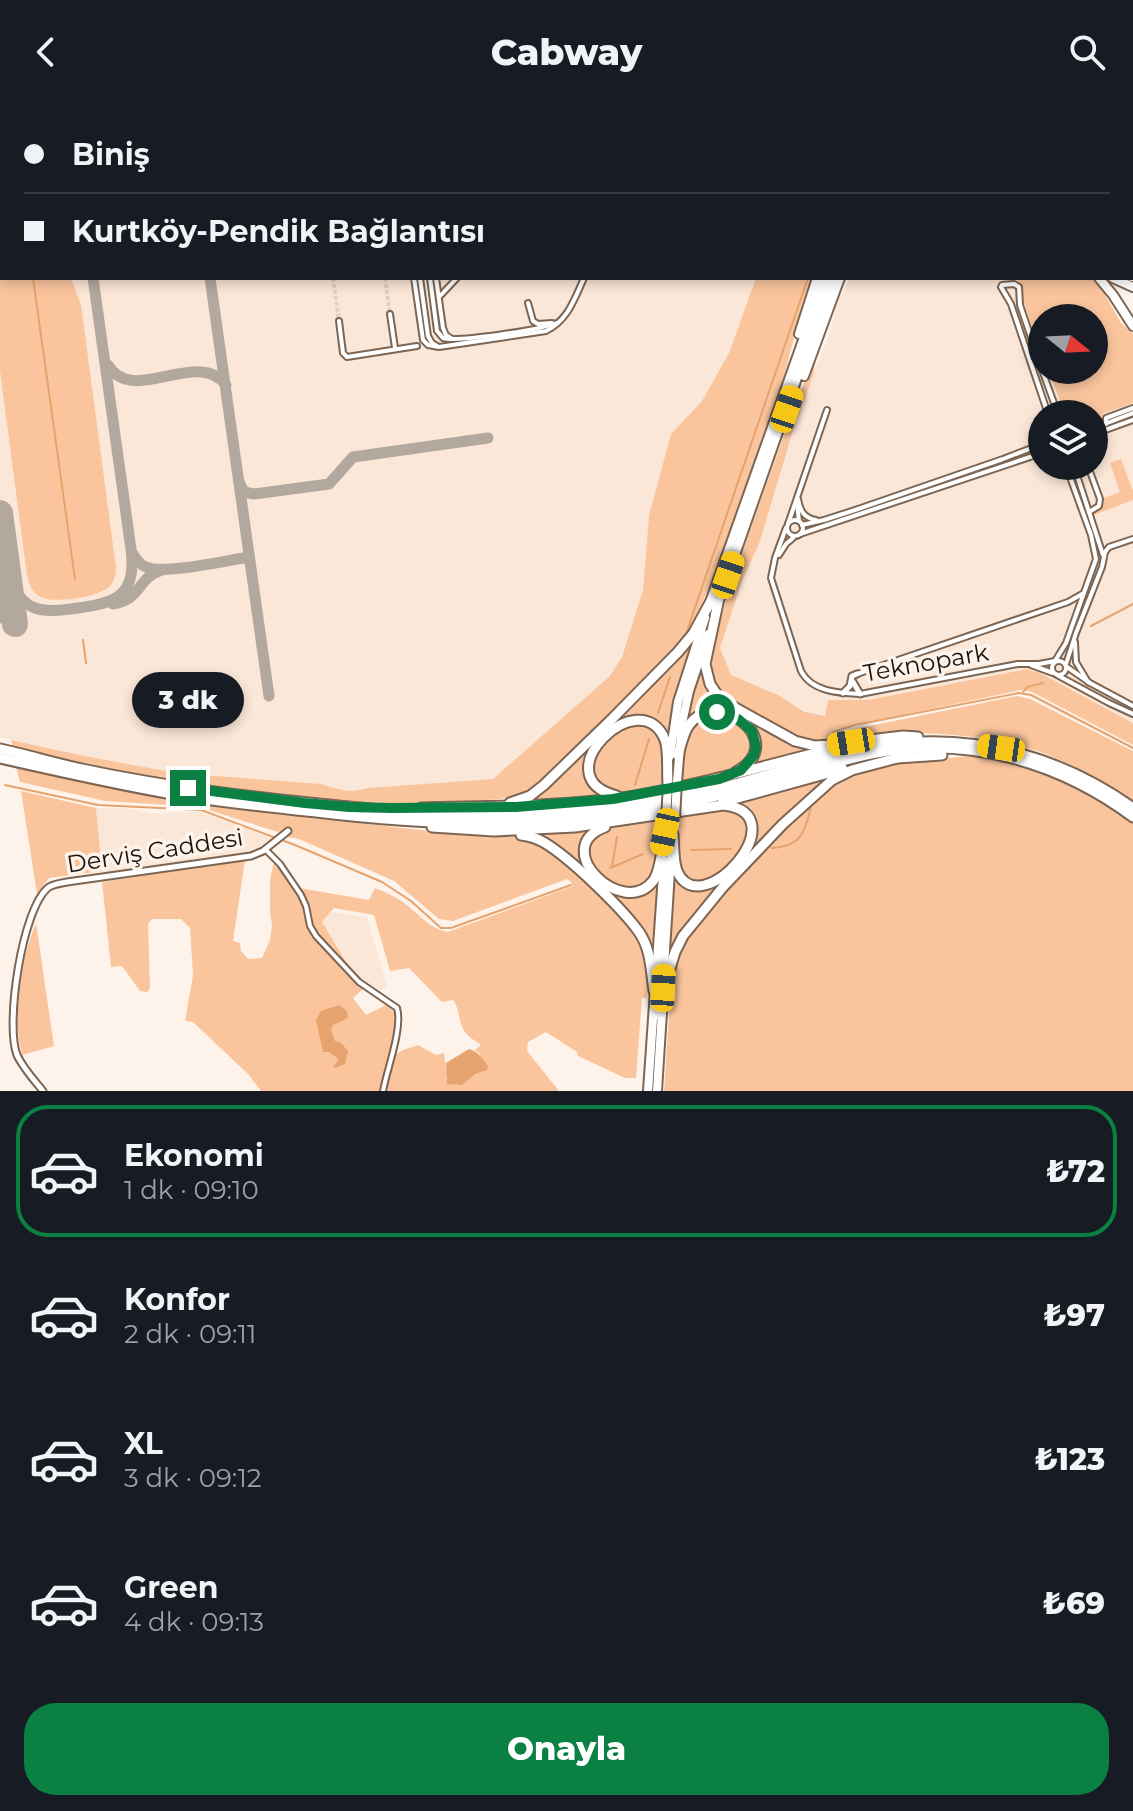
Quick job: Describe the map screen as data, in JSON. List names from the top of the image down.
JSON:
{
  "streets": {
    "street": ["Teknopark", "Derviş Caddesi"]
  },
  "north": "right",
  "page": {
    "header": "Cabway",
    "banner": ["Biniş", "Kurtköy-Pendik Bağlantısı"],
    "bubble": "3 dk",
    "list": [
      {
        "name": "Ekonomi",
        "note": "1 dk · 09:10",
        "value": "₺72"
      },
      {
        "name": "Konfor",
        "note": "2 dk · 09:11",
        "value": "₺97"
      },
      {
        "name": "XL",
        "note": "3 dk · 09:12",
        "value": "₺123"
      },
      {
        "name": "Green",
        "note": "4 dk · 09:13",
        "value": "₺69"
      }
    ],
    "buttons": "Onayla"
  }
}
